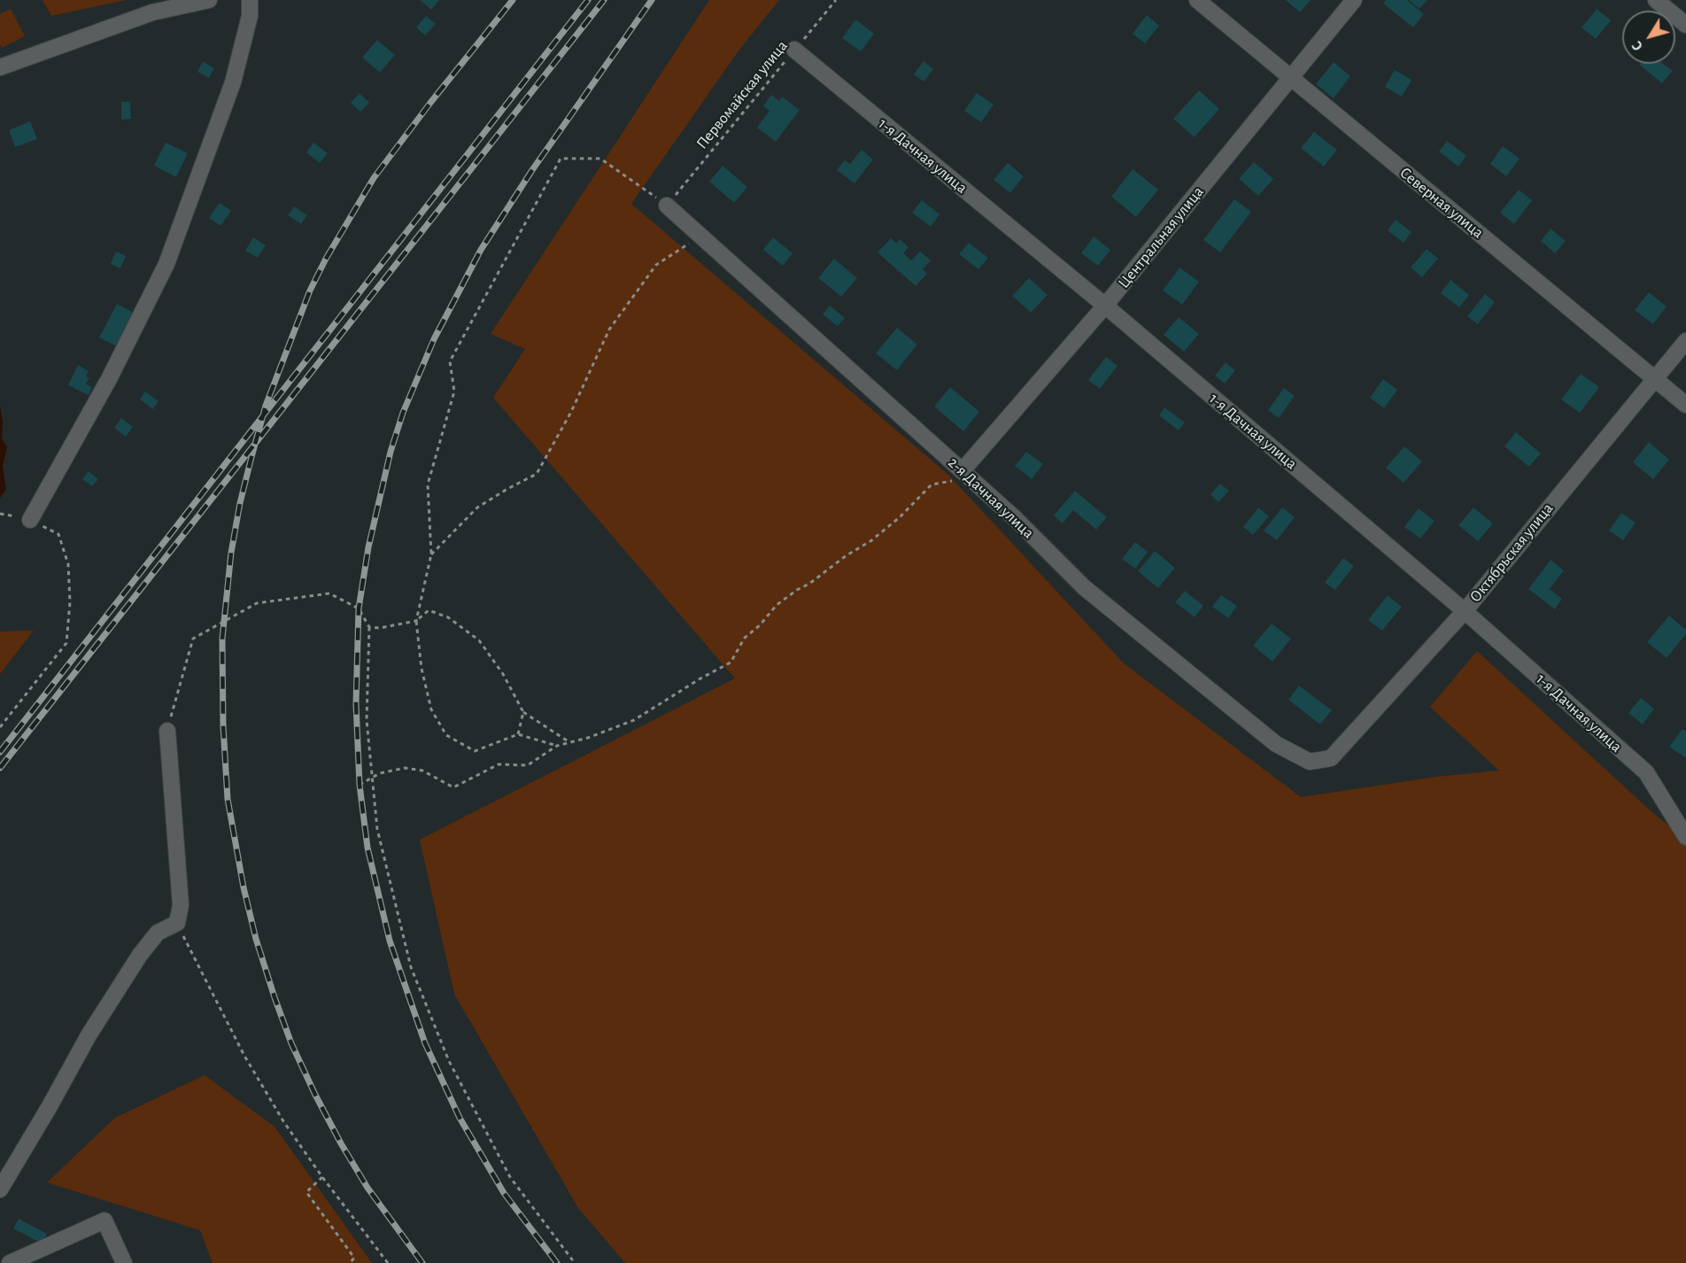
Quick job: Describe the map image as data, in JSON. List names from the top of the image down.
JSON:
{
  "streets": {
    "street": [
      "1-я Дачная улица",
      "Северная улица",
      "Центральная улица",
      "2-я Дачная улица",
      "Октябрьская улица"
    ],
    "path": ["Первомайская улица"]
  },
  "crossings": [
    ["Первомайская улица", "1-я Дачная улица"],
    ["Первомайская улица", "2-я Дачная улица"],
    ["1-я Дачная улица", "Центральная улица"],
    ["1-я Дачная улица", "Октябрьская улица"],
    ["Северная улица", "Центральная улица"],
    ["Северная улица", "Октябрьская улица"],
    ["Центральная улица", "2-я Дачная улица"],
    ["2-я Дачная улица", "Октябрьская улица"]
  ],
  "north": "bottom left"
}
